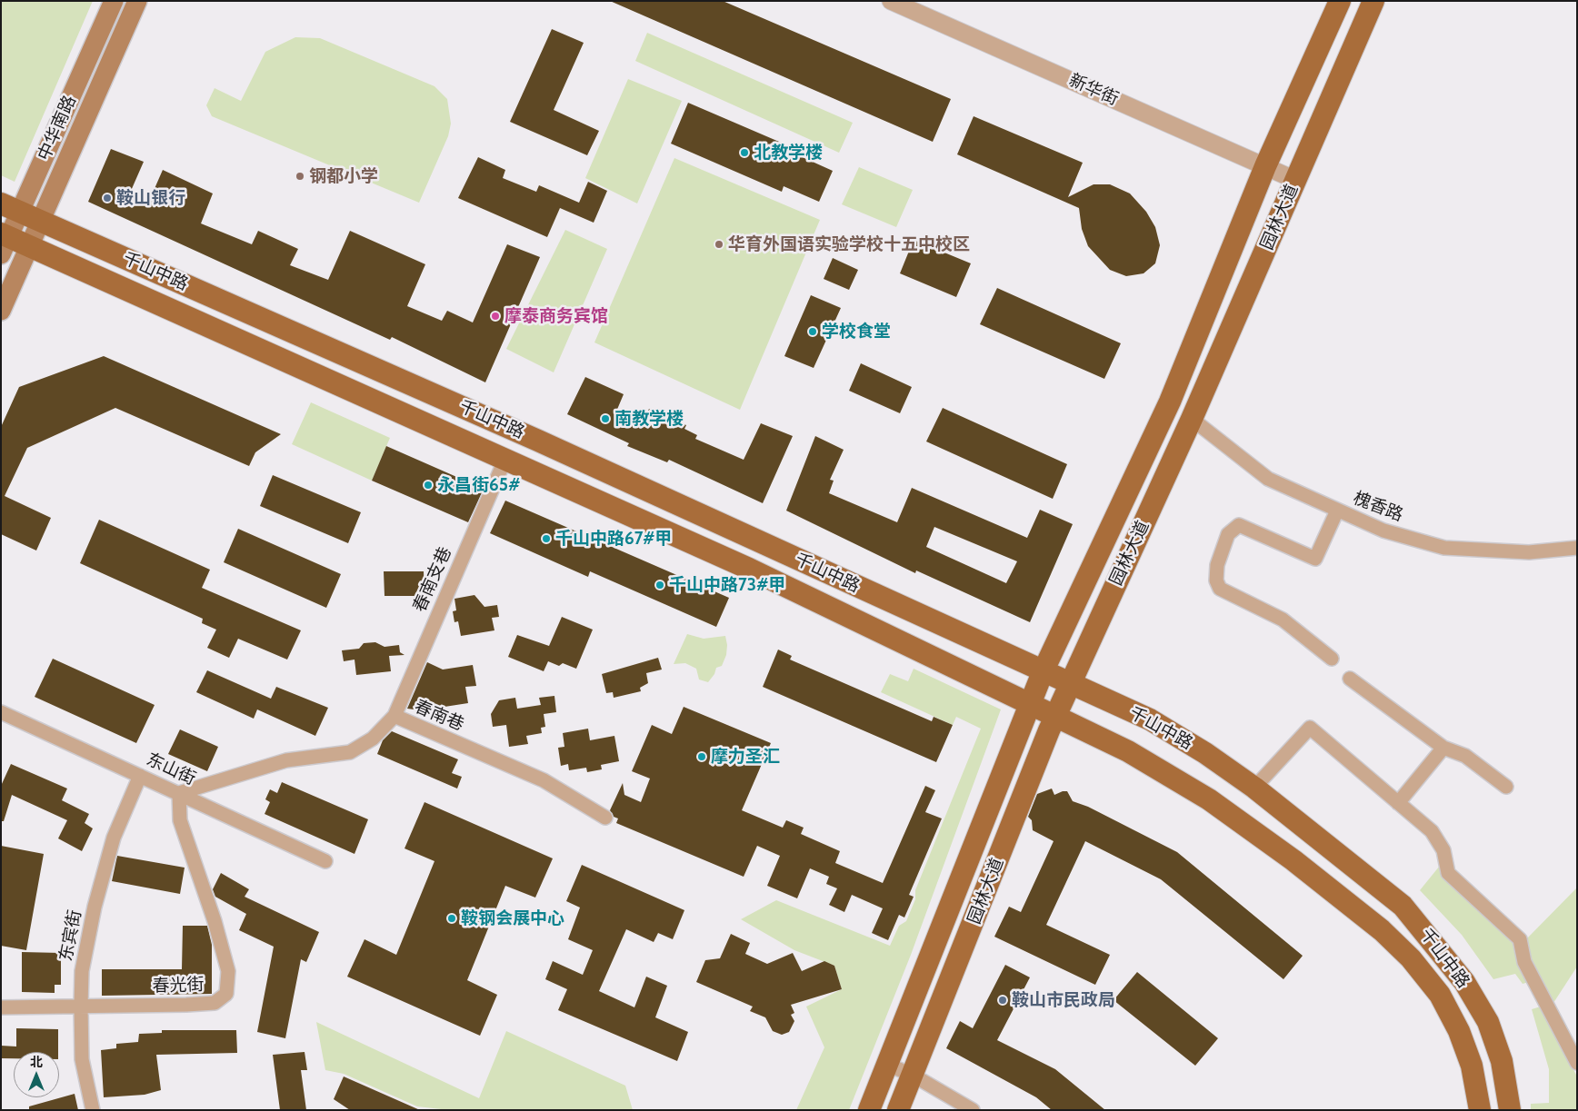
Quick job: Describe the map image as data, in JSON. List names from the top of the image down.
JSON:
{
  "streets": {
    "main road": ["中华南路", "园林大道", "千山中路"],
    "street": [
      "新华街",
      "槐香路",
      "春南支巷",
      "春南巷",
      "东山街",
      "东宾街",
      "春光街"
    ]
  },
  "crossings": [
    ["新华街", "园林大道"],
    ["中华南路", "千山中路"],
    ["园林大道", "千山中路"],
    ["园林大道", "槐香路"],
    ["千山中路", "春南支巷"],
    ["春南支巷", "春南巷"],
    ["春南巷", "东山街"],
    ["春南巷", "春光街"],
    ["东山街", "东宾街"],
    ["东山街", "春光街"],
    ["东宾街", "春光街"]
  ],
  "places": [
    "北教学楼",
    "钢都小学",
    "鞍山银行",
    "华育外国语实验学校十五中校区",
    "摩泰商务宾馆",
    "学校食堂",
    "南教学楼",
    "永昌街65#",
    "千山中路67#甲",
    "千山中路73#甲",
    "摩力圣汇",
    "鞍钢会展中心",
    "鞍山市民政局"
  ],
  "north": "top"
}
